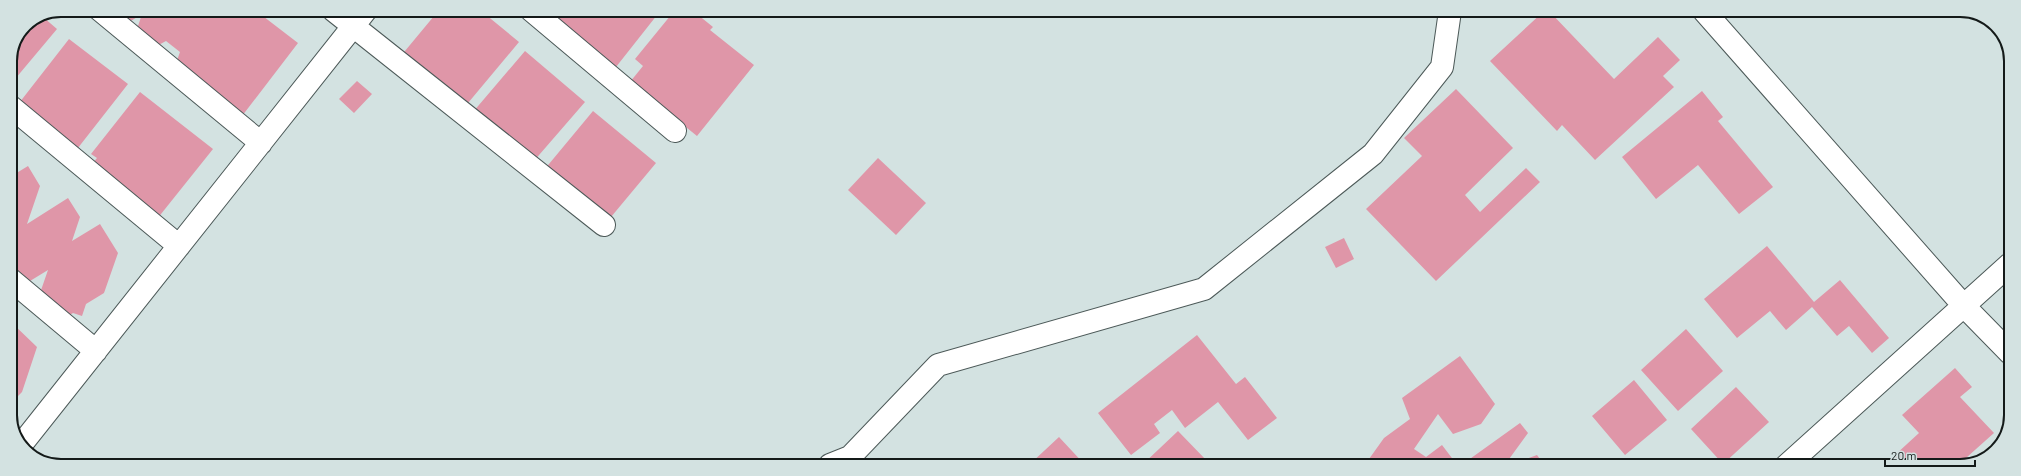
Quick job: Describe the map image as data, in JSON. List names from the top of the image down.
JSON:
{
  "scale_bar": "20 m"
}
